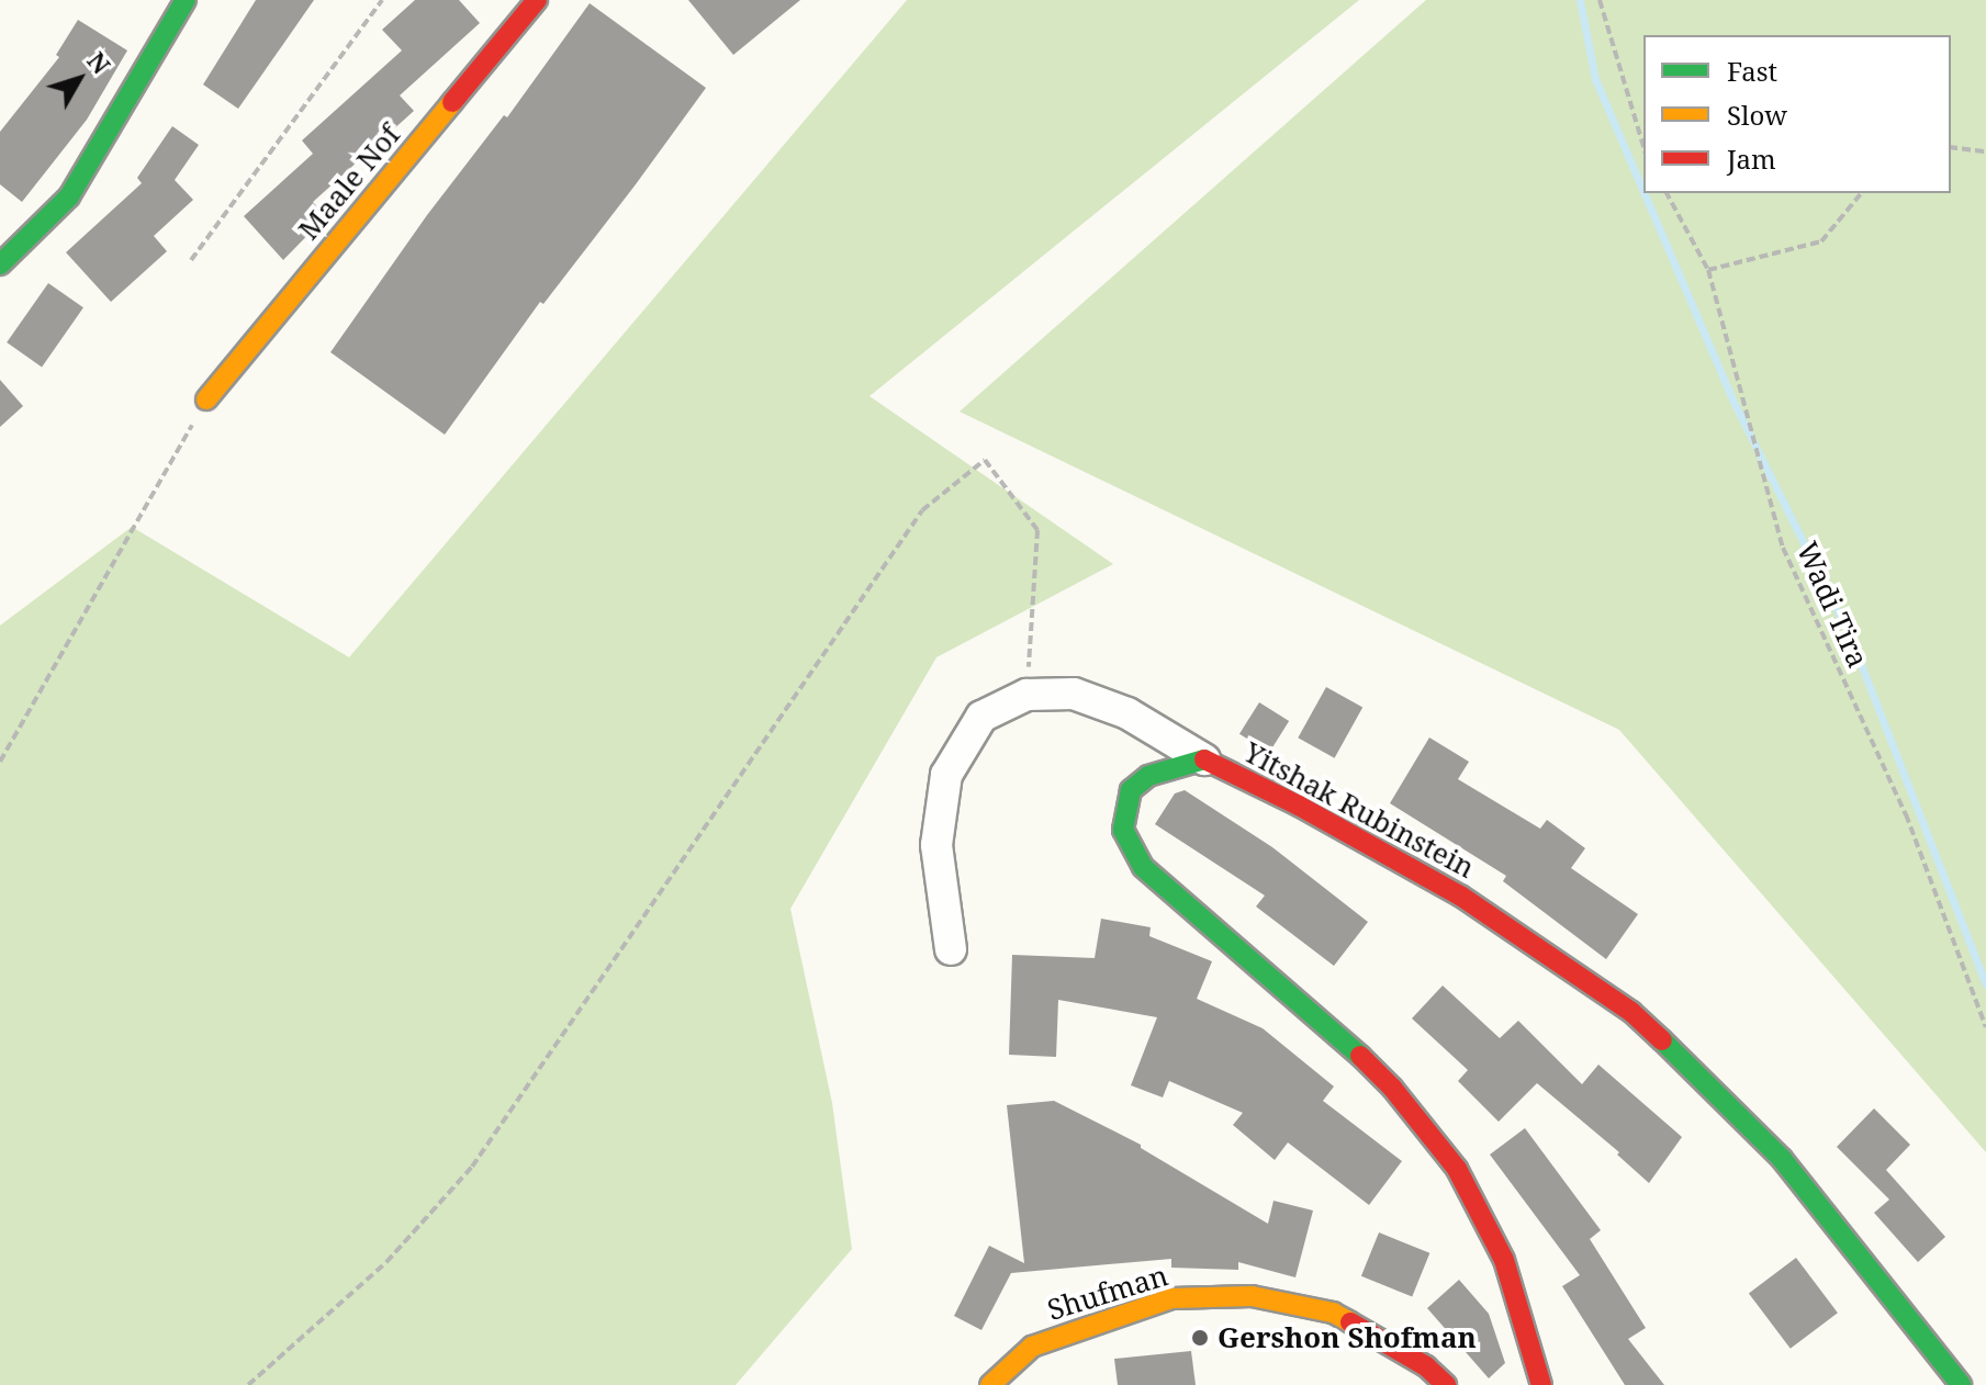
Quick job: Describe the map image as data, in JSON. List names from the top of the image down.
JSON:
{
  "streets": {
    "street": ["Maale Nof", "Yitshak Rubinstein", "Shufman"],
    "path": ["Wadi Tira"]
  },
  "places": ["Gershon Shofman"],
  "legend": ["Fast", "Slow", "Jam"],
  "north": "top right"
}
